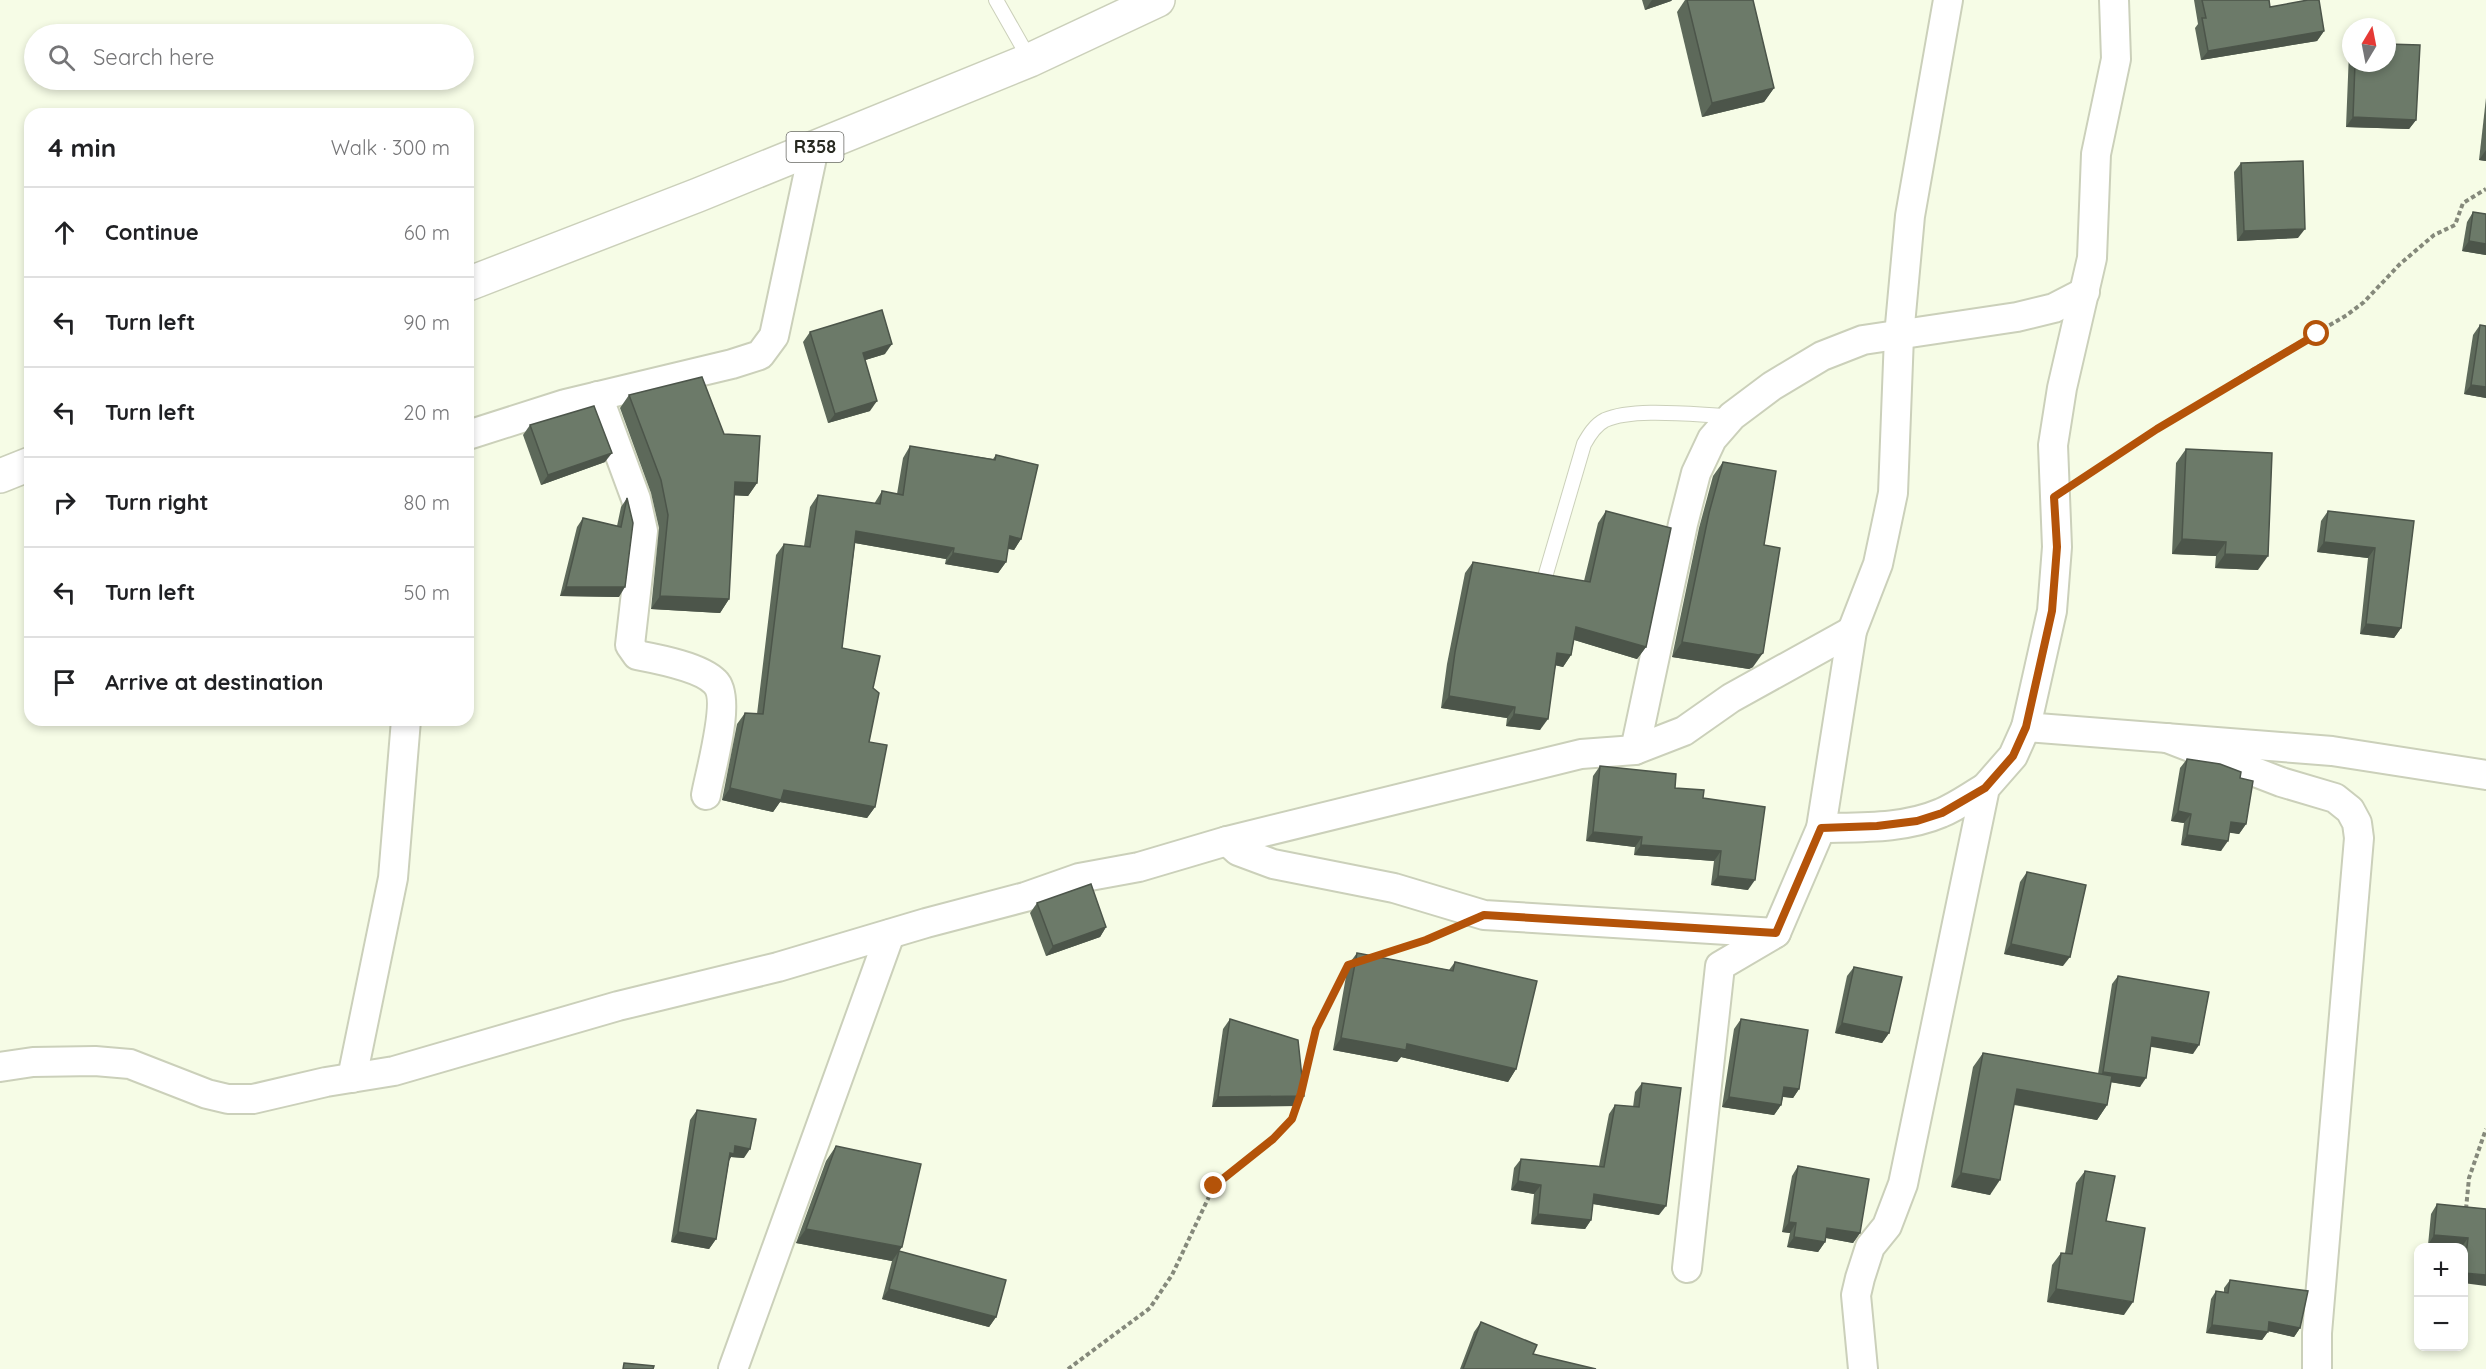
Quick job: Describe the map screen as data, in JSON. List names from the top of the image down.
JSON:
{
  "streets": {
    "main road": ["R358"]
  },
  "north": "top",
  "page": {
    "search": "Search here",
    "heading": ["4 min", "Walk · 300 m"],
    "list": [
      ["Continue", "60 m"],
      ["Turn left", "90 m"],
      ["Turn left", "20 m"],
      ["Turn right", "80 m"],
      ["Turn left", "50 m"],
      "Arrive at destination"
    ],
    "map_buttons": ["+", "−"]
  }
}
